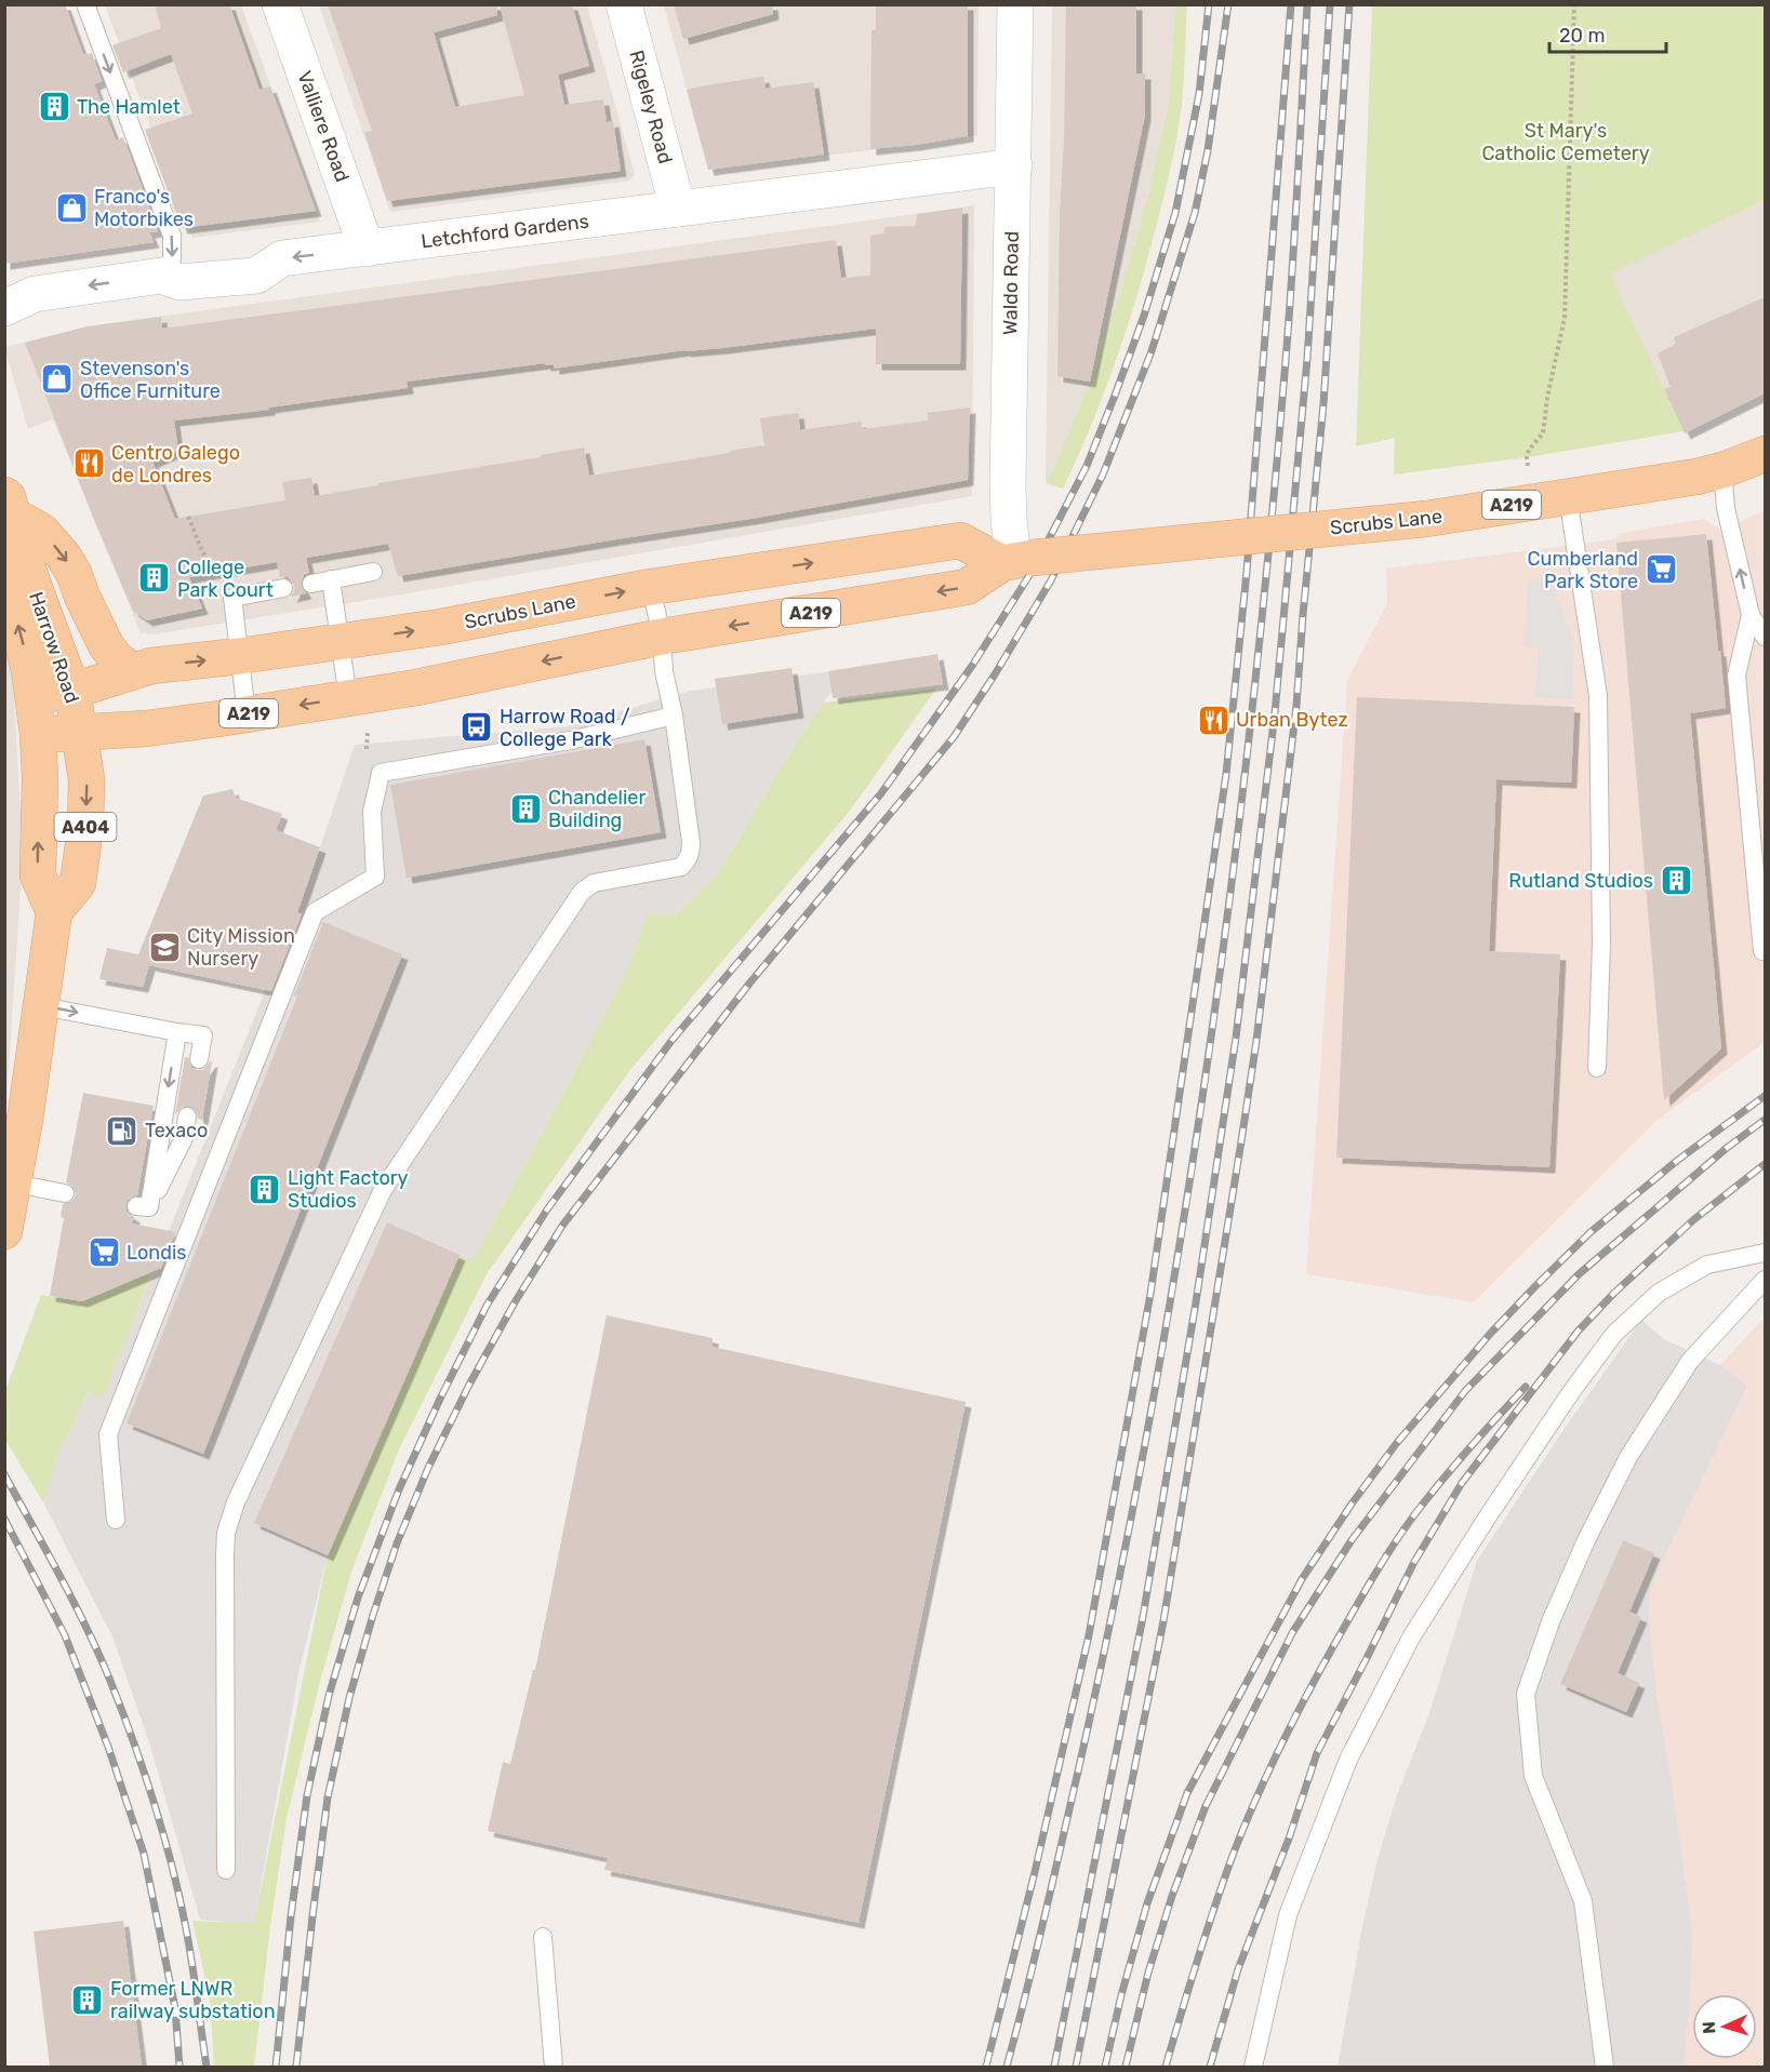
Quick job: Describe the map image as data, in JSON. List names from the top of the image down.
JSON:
{
  "streets": {
    "main road": [
      "A219",
      "Scrubs Lane",
      "Harrow Road",
      "A404"
    ],
    "street": [
      "Rigeley Road",
      "Valliere Road",
      "Letchford Gardens",
      "Waldo Road"
    ]
  },
  "crossings": [
    ["Rigeley Road", "Letchford Gardens"],
    ["Valliere Road", "Letchford Gardens"],
    ["Letchford Gardens", "Waldo Road"],
    ["Waldo Road", "Scrubs Lane"],
    ["Scrubs Lane", "Harrow Road"]
  ],
  "one_way": ["Letchford Gardens"],
  "parks": ["St Mary's Catholic Cemetery"],
  "places": {
    "building": [
      "The Hamlet",
      "College Park Court",
      "Chandelier Building",
      "Rutland Studios",
      "Light Factory Studios",
      "Former LNWR railway substation"
    ],
    "shop": ["Franco's Motorbikes", "Stevenson's Office Furniture"],
    "restaurant": ["Centro Galego de Londres", "Urban Bytez"],
    "supermarket": ["Cumberland Park Store", "Londis"],
    "bus stop": ["Harrow Road / College Park"],
    "school or university": ["City Mission Nursery"],
    "fuel station": ["Texaco"]
  },
  "scale_bar": "20 m",
  "north": "left"
}
